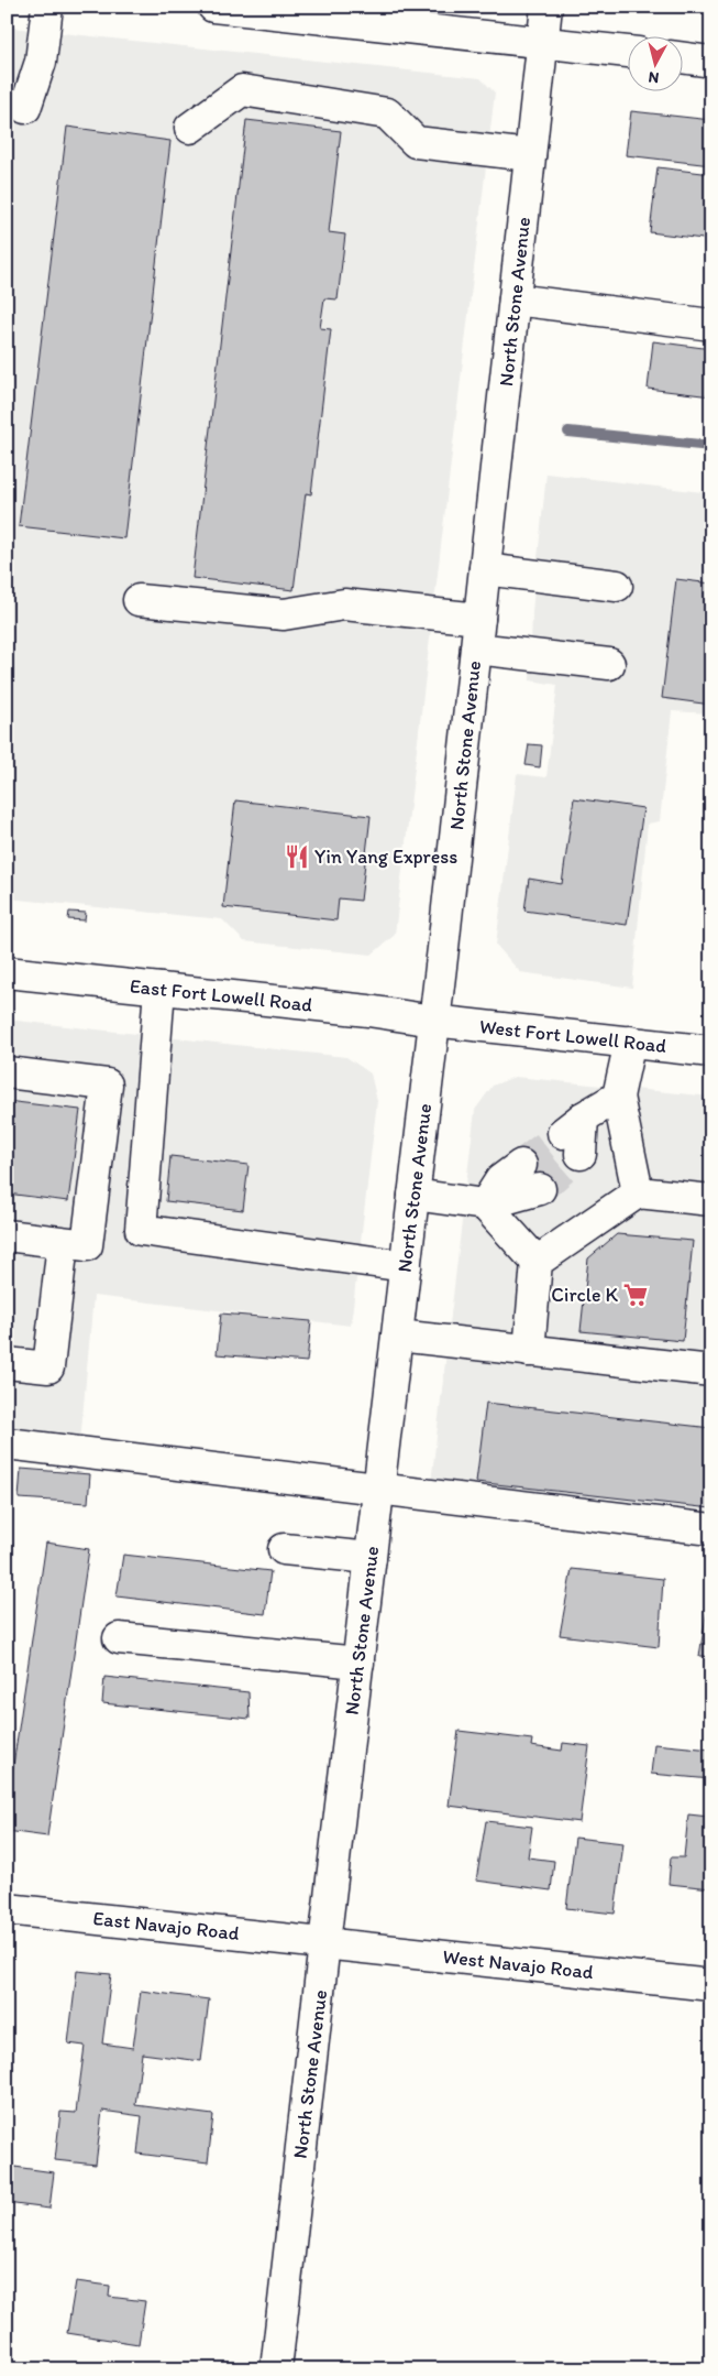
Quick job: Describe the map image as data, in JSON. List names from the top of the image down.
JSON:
{
  "streets": {
    "main road": [
      "North Stone Avenue",
      "East Fort Lowell Road",
      "West Fort Lowell Road",
      "East Navajo Road",
      "West Navajo Road"
    ]
  },
  "crossings": [
    ["North Stone Avenue", "East Fort Lowell Road"],
    ["North Stone Avenue", "West Fort Lowell Road"],
    ["North Stone Avenue", "East Navajo Road"],
    ["North Stone Avenue", "West Navajo Road"],
    ["East Fort Lowell Road", "West Fort Lowell Road"],
    ["East Navajo Road", "West Navajo Road"]
  ],
  "places": {
    "restaurant": ["Yin Yang Express"],
    "supermarket": ["Circle K"]
  },
  "north": "bottom"
}
